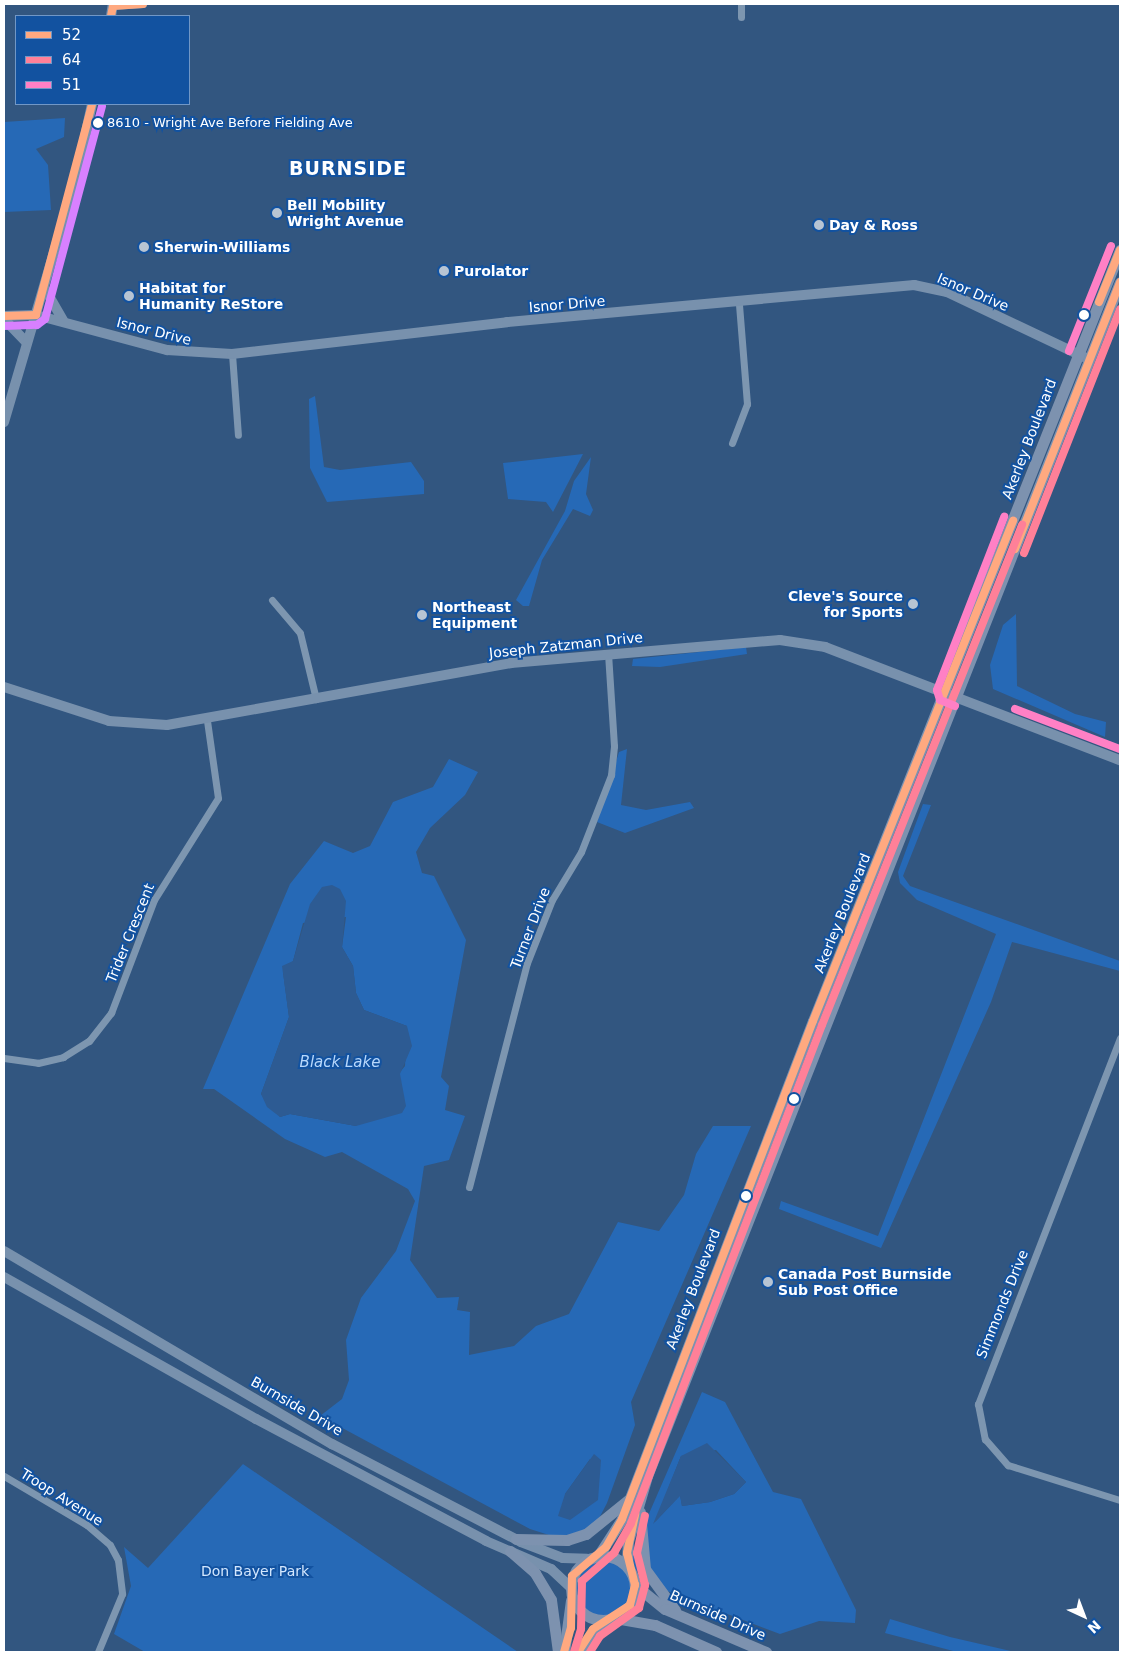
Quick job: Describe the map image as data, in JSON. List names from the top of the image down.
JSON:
{
  "streets": {
    "main road": ["Akerley Boulevard", "Burnside Drive"],
    "street": [
      "Isnor Drive",
      "Joseph Zatzman Drive",
      "Turner Drive",
      "Trider Crescent",
      "Simmonds Drive",
      "Troop Avenue"
    ]
  },
  "crossings": [
    ["Isnor Drive", "Akerley Boulevard"],
    ["Akerley Boulevard", "Joseph Zatzman Drive"],
    ["Akerley Boulevard", "Burnside Drive"],
    ["Joseph Zatzman Drive", "Turner Drive"],
    ["Joseph Zatzman Drive", "Trider Crescent"]
  ],
  "districts": ["BURNSIDE"],
  "water": ["Black Lake"],
  "parks": ["Don Bayer Park"],
  "places": [
    "8610 - Wright Ave Before Fielding Ave",
    "Bell Mobility Wright Avenue",
    "Day & Ross",
    "Sherwin-Williams",
    "Purolator",
    "Habitat for Humanity ReStore",
    "Cleve's Source for Sports",
    "Northeast Equipment",
    "Canada Post Burnside Sub Post Office"
  ],
  "lines": ["transit line 52", "transit line 51", "transit line 64"],
  "legend": ["52", "64", "51"],
  "north": "bottom right"
}
